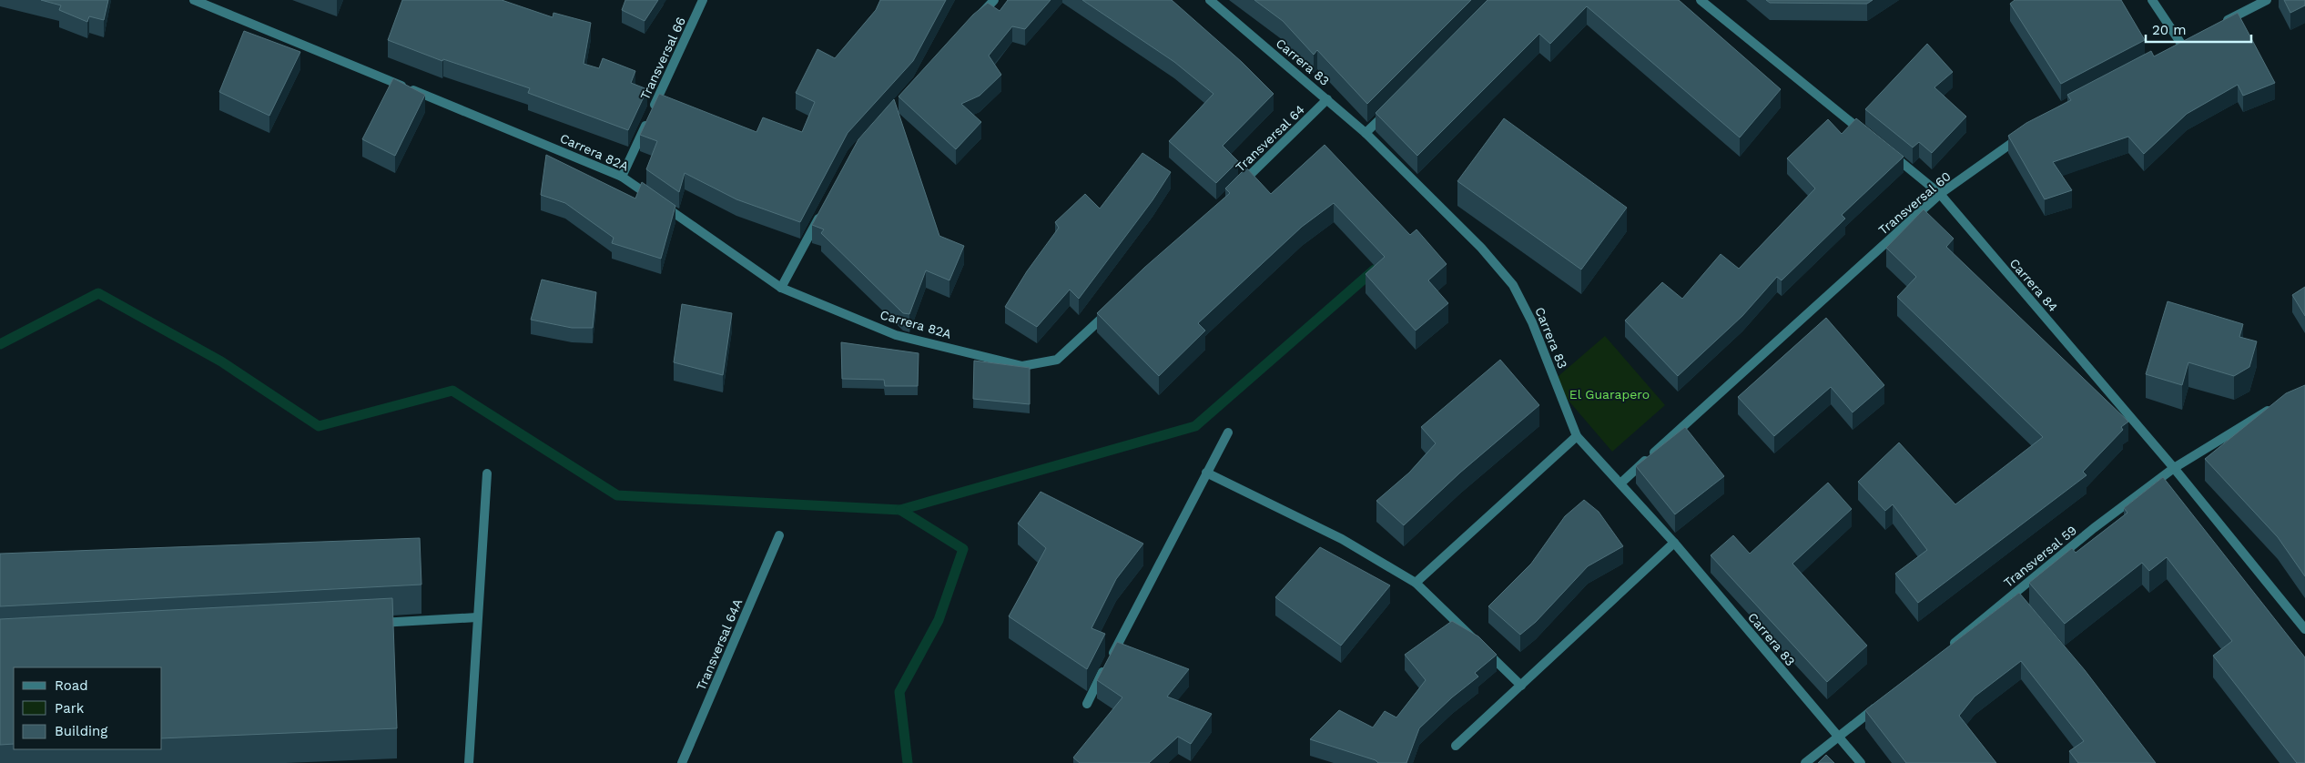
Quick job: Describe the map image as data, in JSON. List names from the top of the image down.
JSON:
{
  "streets": {
    "street": [
      "Transversal 66",
      "Carrera 83",
      "Transversal 64",
      "Carrera 82A",
      "Transversal 60",
      "Carrera 84",
      "Transversal 59",
      "Transversal 64A"
    ]
  },
  "crossings": [
    ["Transversal 66", "Carrera 82A"],
    ["Carrera 83", "Transversal 64"],
    ["Carrera 83", "Transversal 60"],
    ["Transversal 60", "Carrera 84"],
    ["Carrera 84", "Transversal 59"]
  ],
  "parks": ["El Guarapero"],
  "legend": ["Road", "Park", "Building"],
  "scale_bar": "20 m"
}
